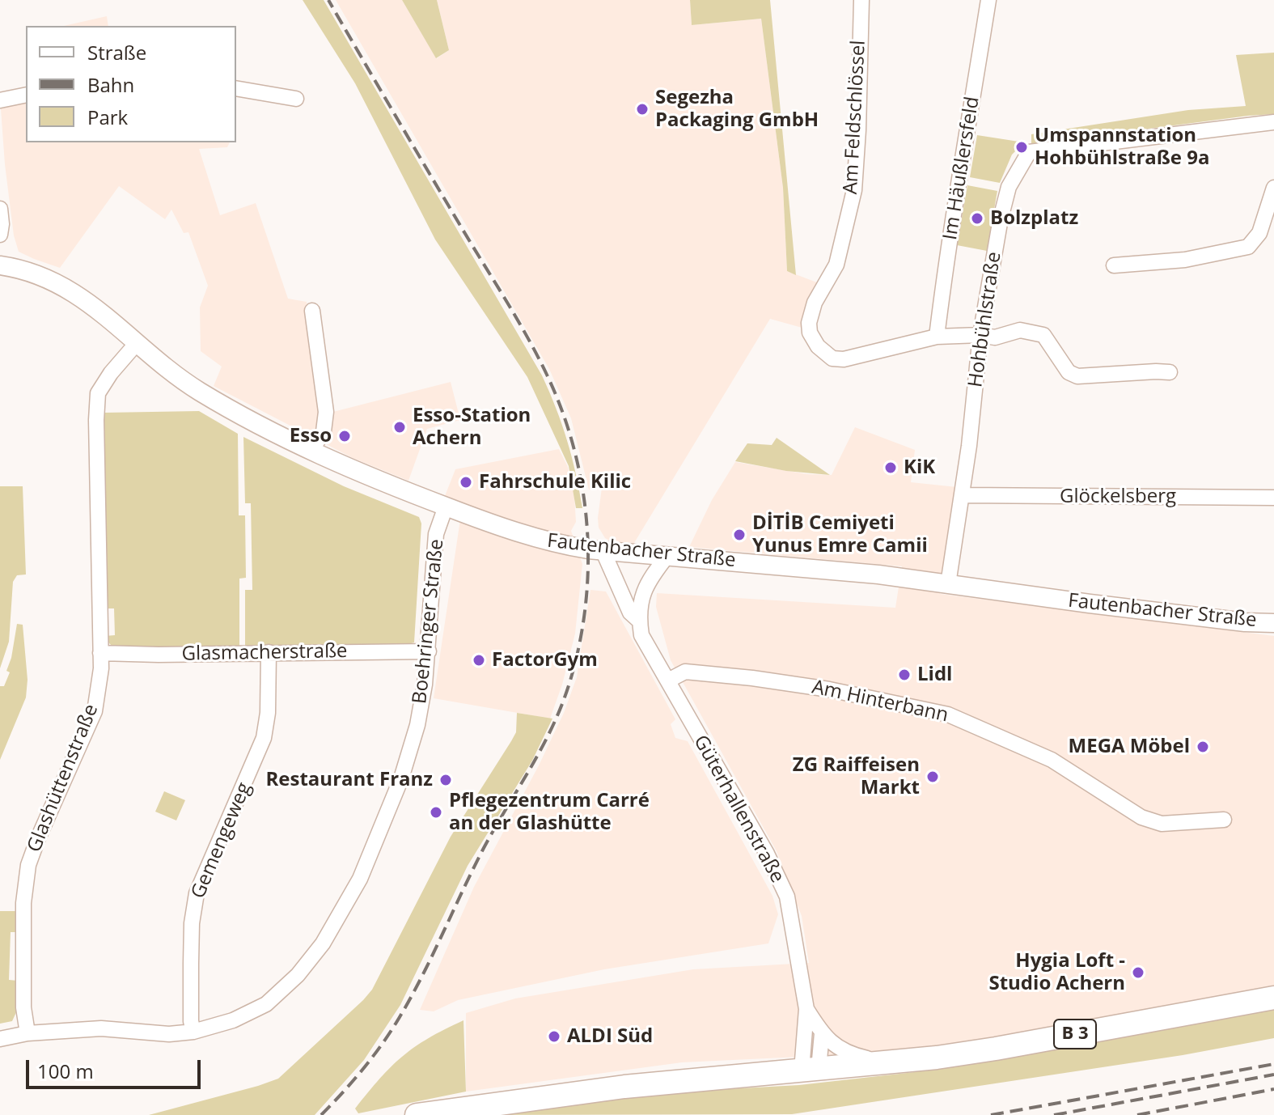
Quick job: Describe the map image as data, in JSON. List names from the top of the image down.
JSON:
{
  "streets": {
    "main road": ["B 3"],
    "street": [
      "Am Feldschlössel",
      "Im Häußlersfeld",
      "Hohbühlstraße",
      "Glöckelsberg",
      "Fautenbacher Straße",
      "Boehringer Straße",
      "Glasmacherstraße",
      "Am Hinterbann",
      "Glashüttenstraße",
      "Güterhallenstraße",
      "Gemengeweg"
    ]
  },
  "crossings": [
    ["Am Feldschlössel", "Im Häußlersfeld"],
    ["Am Feldschlössel", "Hohbühlstraße"],
    ["Hohbühlstraße", "Glöckelsberg"],
    ["Hohbühlstraße", "Fautenbacher Straße"],
    ["Fautenbacher Straße", "Boehringer Straße"],
    ["Fautenbacher Straße", "Glashüttenstraße"],
    ["Fautenbacher Straße", "Güterhallenstraße"],
    ["Boehringer Straße", "Glasmacherstraße"],
    ["Boehringer Straße", "Glashüttenstraße"],
    ["Boehringer Straße", "Gemengeweg"],
    ["Glasmacherstraße", "Glashüttenstraße"],
    ["Glasmacherstraße", "Gemengeweg"],
    ["Am Hinterbann", "Güterhallenstraße"],
    ["Güterhallenstraße", "B 3"]
  ],
  "places": [
    "Segezha Packaging GmbH",
    "Umspannstation Hohbühlstraße 9a",
    "Bolzplatz",
    "Esso-Station Achern",
    "Esso",
    "KiK",
    "Fahrschule Kilic",
    "DİTİB Cemiyeti Yunus Emre Camii",
    "FactorGym",
    "Lidl",
    "MEGA Möbel",
    "ZG Raiffeisen Markt",
    "Restaurant Franz",
    "Pflegezentrum Carré an der Glashütte",
    "Hygia Loft - Studio Achern",
    "ALDI Süd"
  ],
  "legend": ["Straße", "Bahn", "Park"],
  "scale_bar": "100 m"
}
